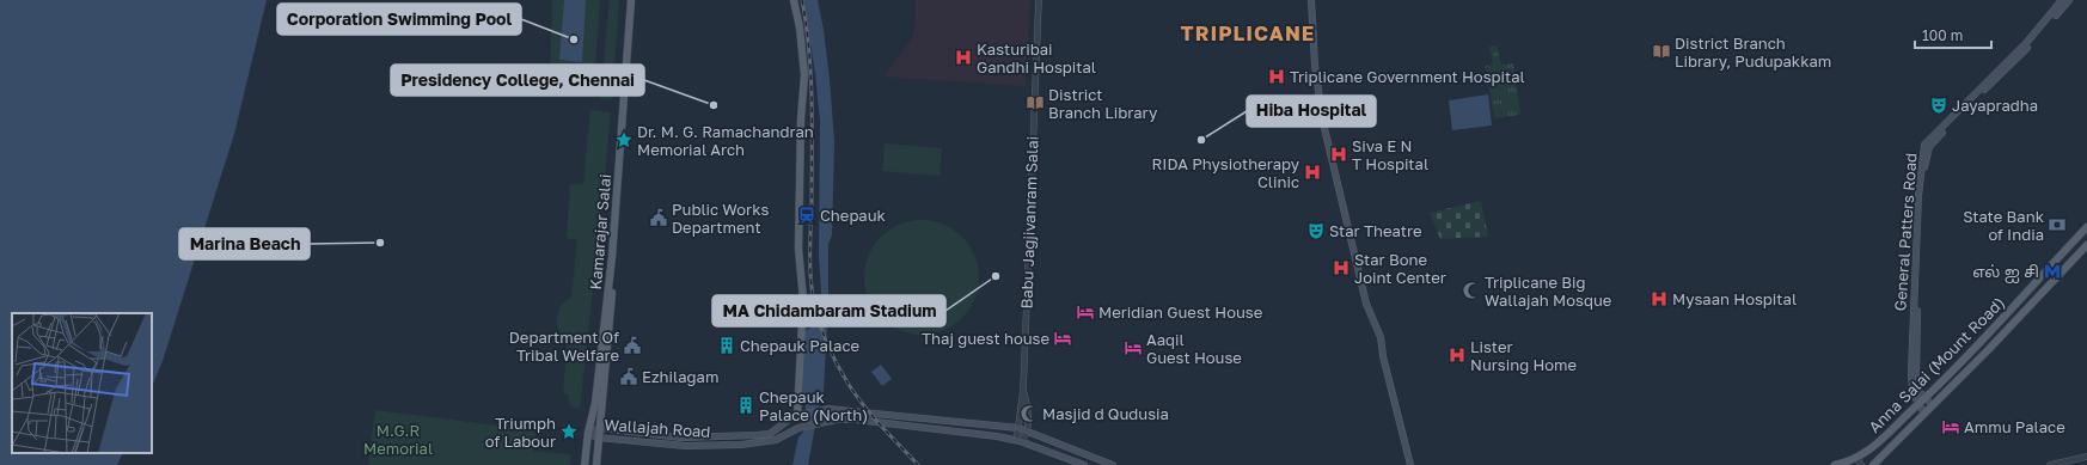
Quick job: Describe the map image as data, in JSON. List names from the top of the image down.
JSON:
{
  "streets": {
    "main road": [
      "Kamarajar Salai",
      "General Patters Road",
      "Anna Salai (Mount Road)",
      "Wallajah Road"
    ],
    "street": ["Babu Jagjivanram Salai"]
  },
  "crossings": [
    ["Kamarajar Salai", "Wallajah Road"],
    ["General Patters Road", "Anna Salai (Mount Road)"]
  ],
  "districts": ["TRIPLICANE"],
  "parks": ["M.G.R Memorial"],
  "places": {
    "other": [
      "Corporation Swimming Pool",
      "Presidency College, Chennai",
      "Hiba Hospital",
      "Marina Beach",
      "MA Chidambaram Stadium"
    ],
    "library": ["District Branch Library, Pudupakkam", "District Branch Library"],
    "hospital": [
      "Kasturibai Gandhi Hospital",
      "Triplicane Government Hospital",
      "Siva E N T Hospital",
      "RIDA Physiotherapy Clinic",
      "Star Bone Joint Center",
      "Mysaan Hospital",
      "Lister Nursing Home"
    ],
    "theatre": ["Jayapradha", "Star Theatre"],
    "place": ["Dr. M. G. Ramachandran Memorial Arch", "Triumph of Labour"],
    "station": ["Chepauk"],
    "public building": ["Public Works Department", "Department Of Tribal Welfare", "Ezhilagam"],
    "bank": ["State Bank of India"],
    "metro station": ["எல் ஐ சி"],
    "mosque": ["Triplicane Big Wallajah Mosque", "Masjid d Qudusia"],
    "hotel": [
      "Meridian Guest House",
      "Thaj guest house",
      "Aaqil Guest House",
      "Ammu Palace"
    ],
    "building": ["Chepauk Palace", "Chepauk Palace (North)"]
  },
  "scale_bar": "100 m"
}
